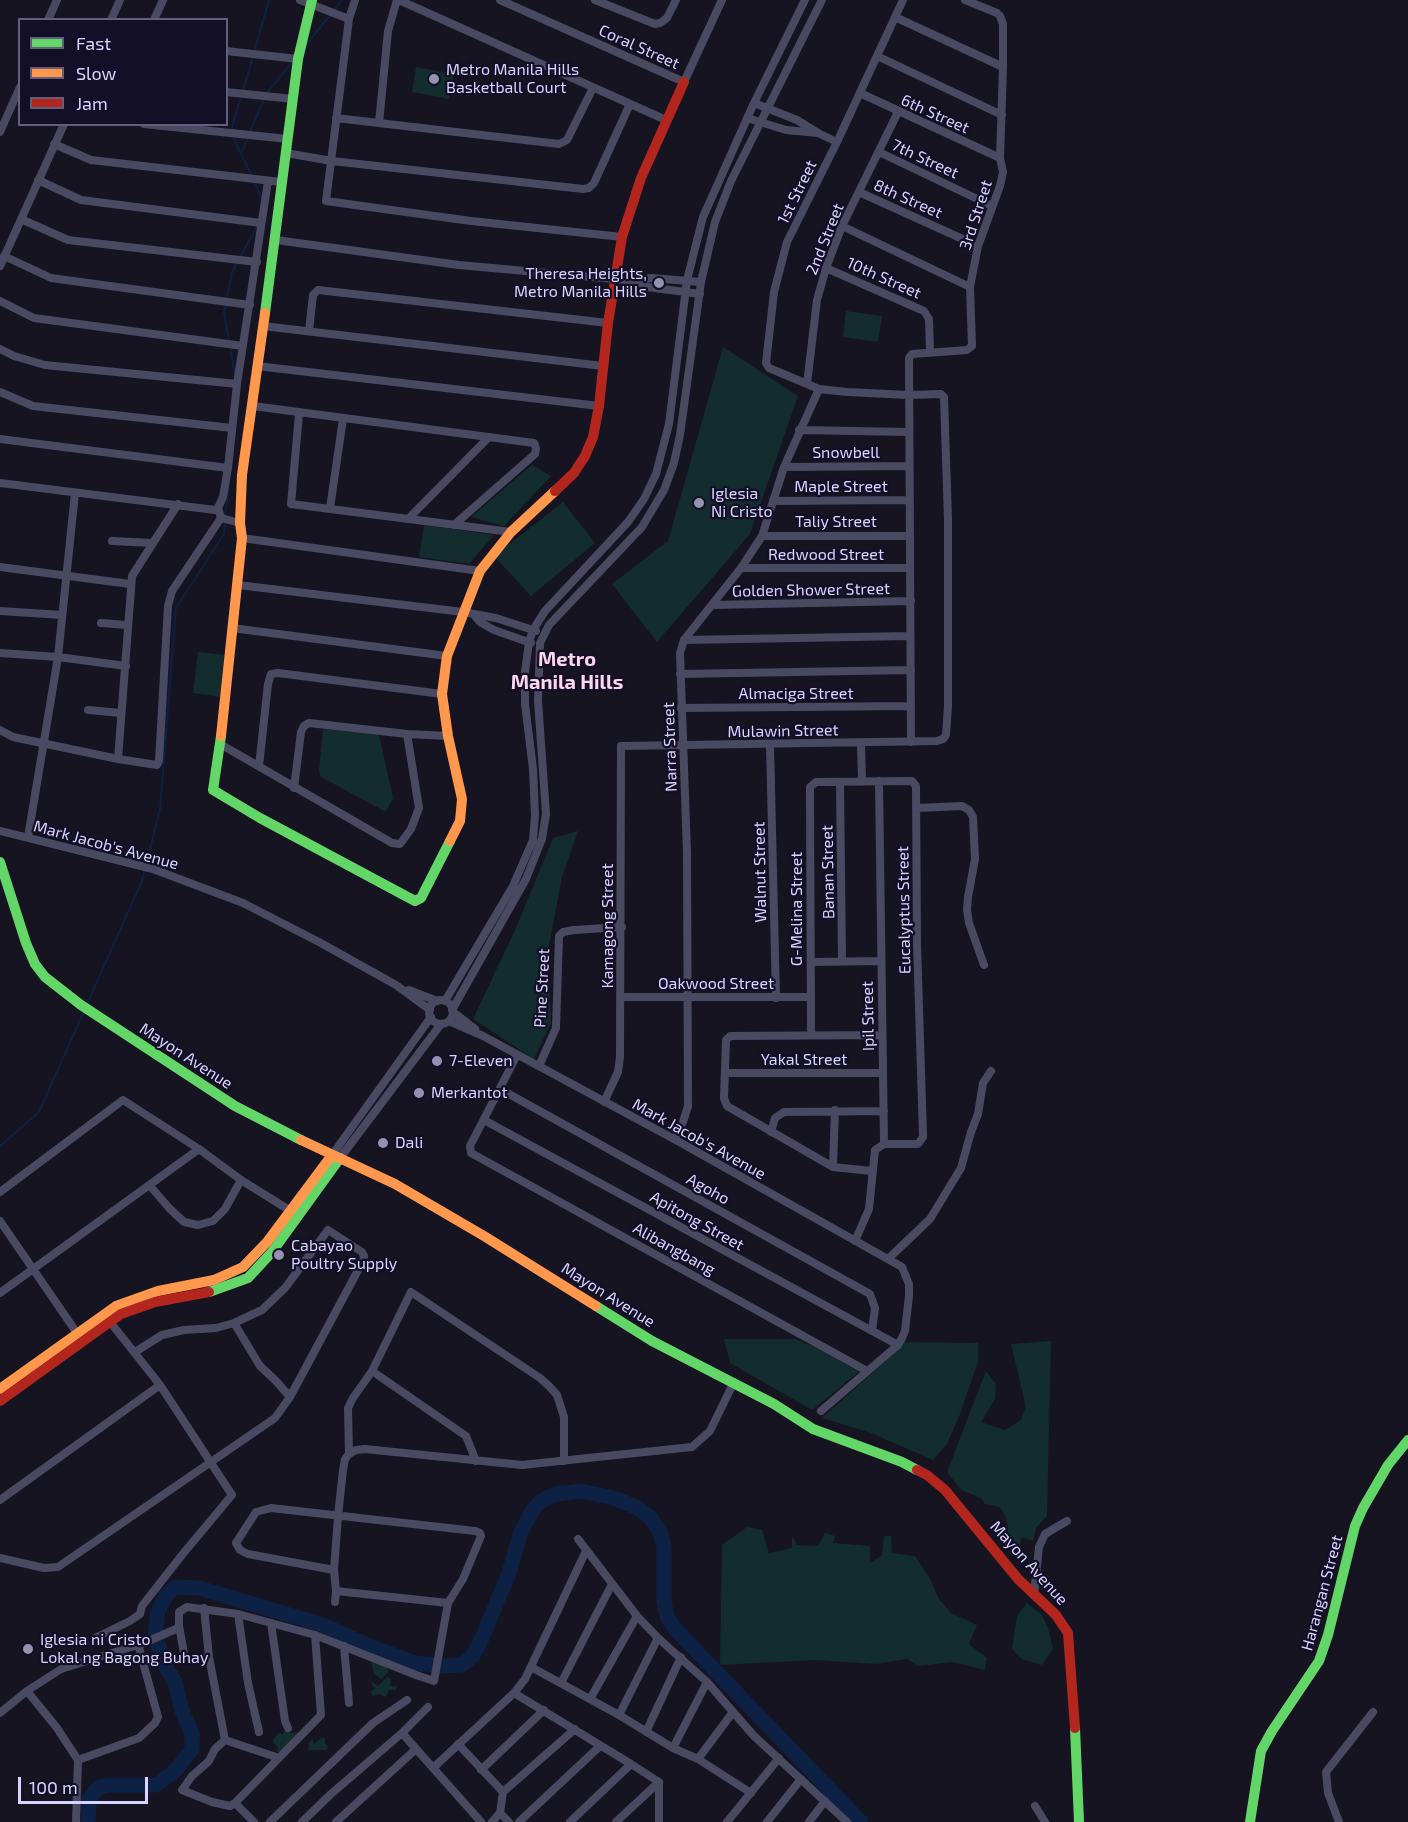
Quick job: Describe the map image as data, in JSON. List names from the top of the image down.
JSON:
{
  "streets": {
    "street": [
      "Coral Street",
      "6th Street",
      "7th Street",
      "1st Street",
      "8th Street",
      "3rd Street",
      "2nd Street",
      "10th Street",
      "Snowbell",
      "Maple Street",
      "Taliy Street",
      "Redwood Street",
      "Golden Shower Street",
      "Almaciga Street",
      "Mulawin Street",
      "Narra Street",
      "Mark Jacob's Avenue",
      "Walnut Street",
      "Banan Street",
      "G-Melina Street",
      "Eucalyptus Street",
      "Kamagong Street",
      "Oakwood Street",
      "Pine Street",
      "Ipil Street",
      "Mayon Avenue",
      "Yakal Street",
      "Agoho",
      "Apitong Street",
      "Alibangbang",
      "Harangan Street"
    ]
  },
  "crossings": [
    ["6th Street", "1st Street"],
    ["6th Street", "3rd Street"],
    ["6th Street", "2nd Street"],
    ["7th Street", "3rd Street"],
    ["7th Street", "2nd Street"],
    ["1st Street", "2nd Street"],
    ["8th Street", "3rd Street"],
    ["8th Street", "2nd Street"],
    ["3rd Street", "10th Street"],
    ["2nd Street", "10th Street"],
    ["Almaciga Street", "Narra Street"],
    ["Mulawin Street", "Narra Street"],
    ["Mulawin Street", "Walnut Street"],
    ["Mulawin Street", "Kamagong Street"],
    ["Narra Street", "Mark Jacob's Avenue"],
    ["Narra Street", "Oakwood Street"],
    ["Mark Jacob's Avenue", "Kamagong Street"],
    ["Mark Jacob's Avenue", "Pine Street"],
    ["Mark Jacob's Avenue", "Ipil Street"],
    ["Mark Jacob's Avenue", "Apitong Street"],
    ["Walnut Street", "Oakwood Street"],
    ["Banan Street", "Eucalyptus Street"],
    ["G-Melina Street", "Eucalyptus Street"],
    ["G-Melina Street", "Oakwood Street"],
    ["Eucalyptus Street", "Ipil Street"],
    ["Kamagong Street", "Oakwood Street"],
    ["Kamagong Street", "Pine Street"],
    ["Ipil Street", "Yakal Street"],
    ["Agoho", "Apitong Street"],
    ["Apitong Street", "Alibangbang"]
  ],
  "districts": ["Metro Manila Hills"],
  "places": [
    "Metro Manila Hills Basketball Court",
    "Theresa Heights, Metro Manila Hills",
    "Iglesia Ni Cristo",
    "7-Eleven",
    "Merkantot",
    "Dali",
    "Cabayao Poultry Supply",
    "Iglesia ni Cristo Lokal ng Bagong Buhay"
  ],
  "legend": ["Fast", "Slow", "Jam"],
  "scale_bar": "100 m"
}
